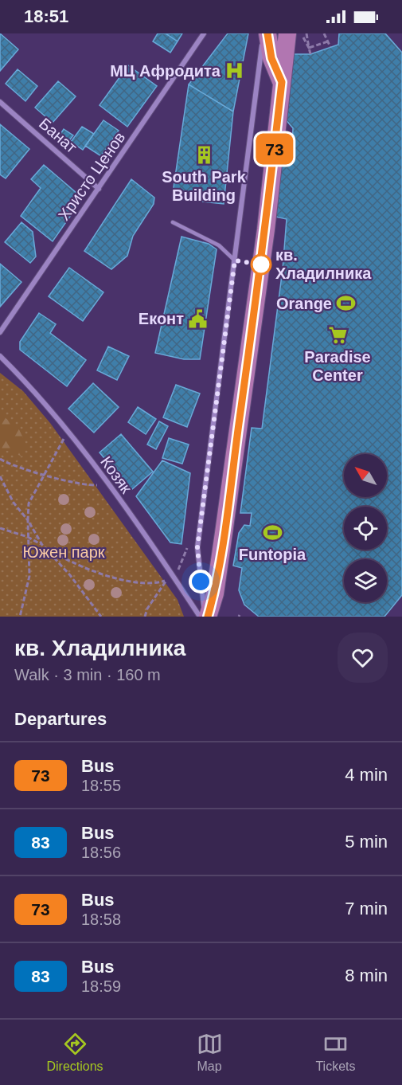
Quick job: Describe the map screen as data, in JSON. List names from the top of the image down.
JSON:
{
  "streets": {
    "street": ["Банат", "Христо Ценов", "Козяк"]
  },
  "crossings": [
    ["Банат", "Христо Ценов"]
  ],
  "parks": ["Южен парк"],
  "places": {
    "hospital": ["МЦ Афродита"],
    "building": ["South Park Building"],
    "other": ["кв. Хладилника"],
    "sports": ["Orange", "Funtopia"],
    "public building": ["Еконт"],
    "supermarket": ["Paradise Center"]
  },
  "lines": ["bus line 73"],
  "north": "top left",
  "page": {
    "status": "18:51",
    "on_map": "73",
    "heading": [
      ["кв. Хладилника", "Walk · 3 min · 160 m"],
      "Departures"
    ],
    "list": [
      {
        "mark": "73",
        "name": "Bus",
        "note": "18:55",
        "value": "4 min"
      },
      {
        "mark": "83",
        "name": "Bus",
        "note": "18:56",
        "value": "5 min"
      },
      {
        "mark": "73",
        "name": "Bus",
        "note": "18:58",
        "value": "7 min"
      },
      {
        "mark": "83",
        "name": "Bus",
        "note": "18:59",
        "value": "8 min"
      }
    ],
    "tabs": ["Directions", "Map", "Tickets"]
  }
}
